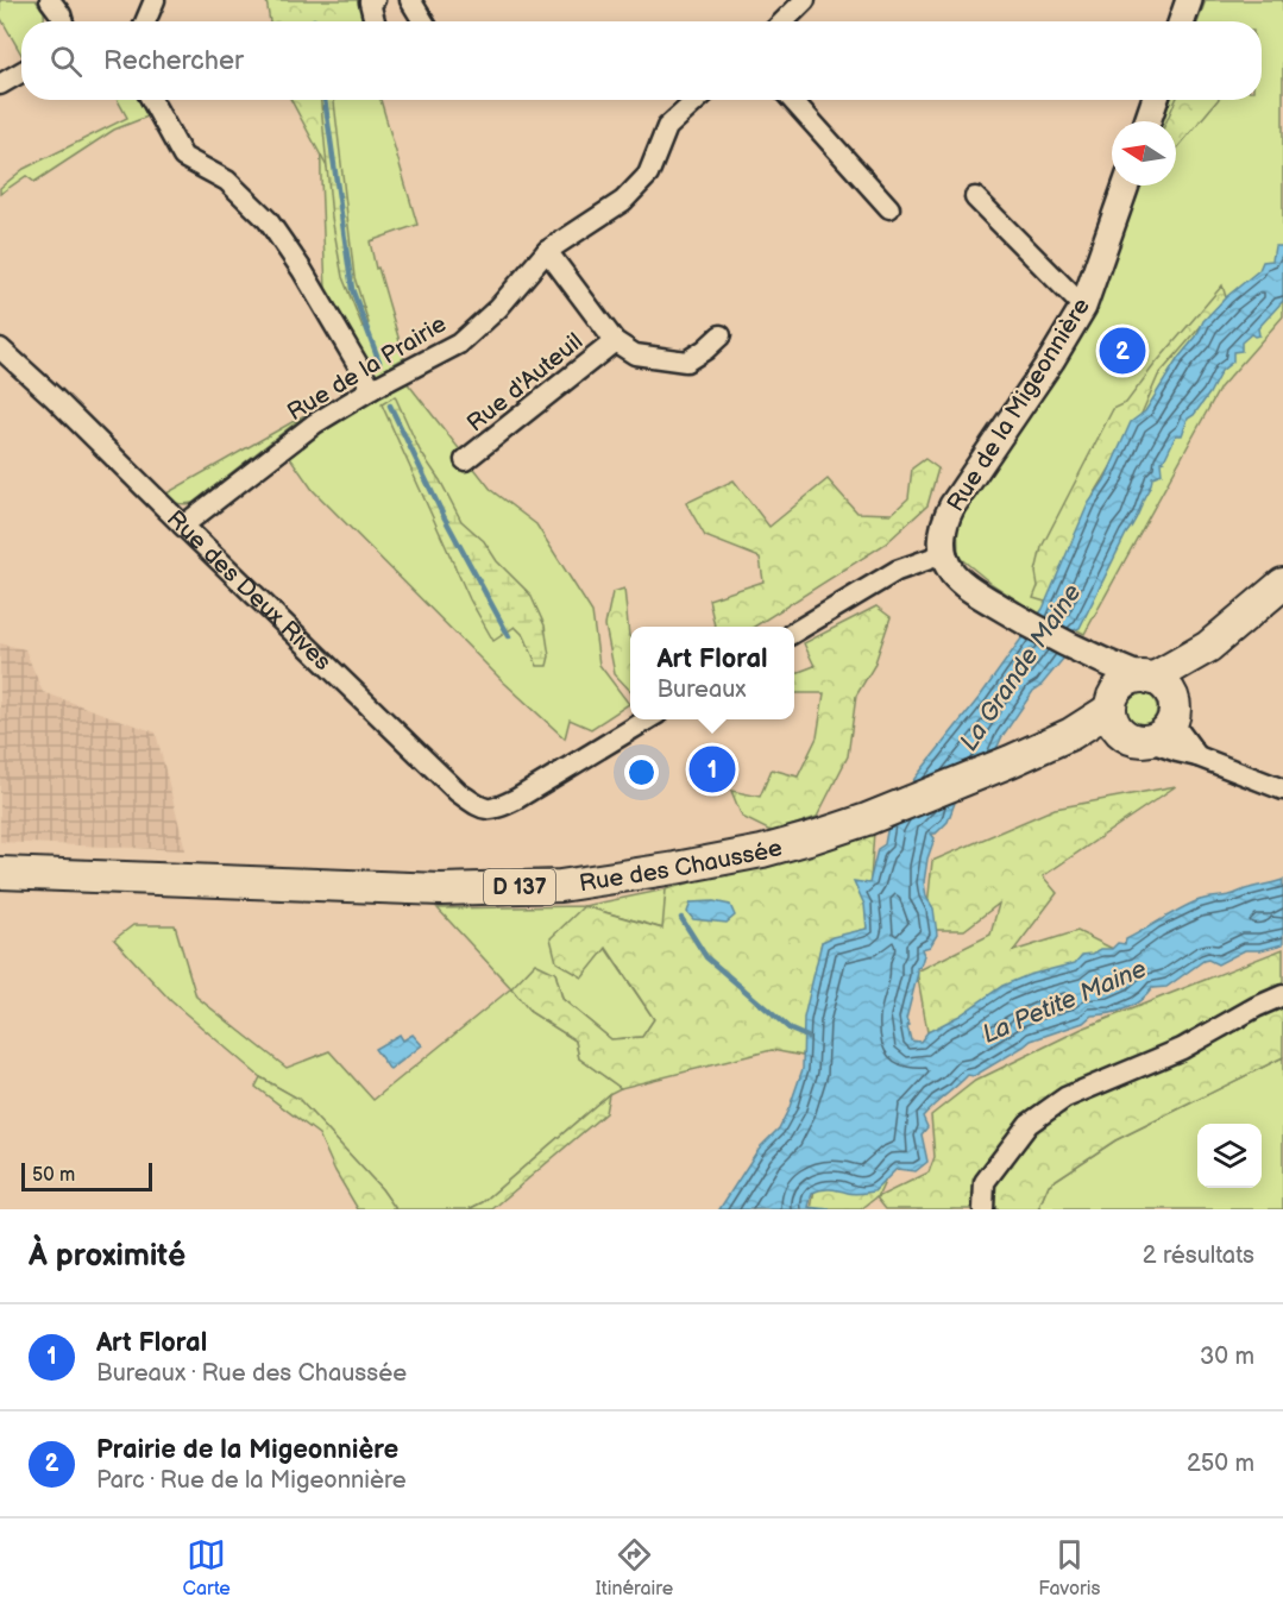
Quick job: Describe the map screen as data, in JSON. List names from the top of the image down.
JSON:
{
  "streets": {
    "main road": ["Rue des Chaussée", "D 137"],
    "street": [
      "Rue de la Prairie",
      "Rue d'Auteuil",
      "Rue de la Migeonnière",
      "Rue des Deux Rives"
    ]
  },
  "crossings": [
    ["Rue de la Prairie", "Rue d'Auteuil"],
    ["Rue de la Prairie", "Rue des Deux Rives"],
    ["Rue des Chaussée", "D 137"]
  ],
  "water": ["La Grande Maine", "La Petite Maine"],
  "scale_bar": "50 m",
  "north": "left",
  "page": {
    "search": "Rechercher",
    "pins": ["2", "1"],
    "popup": ["Art Floral", "Bureaux"],
    "scale": "50 m",
    "heading": ["À proximité", "2 résultats"],
    "list": [
      {
        "mark": "1",
        "name": "Art Floral",
        "note": "Bureaux · Rue des Chaussée",
        "value": "30 m"
      },
      {
        "mark": "2",
        "name": "Prairie de la Migeonnière",
        "note": "Parc · Rue de la Migeonnière",
        "value": "250 m"
      }
    ],
    "nav": ["Carte", "Itinéraire", "Favoris"]
  }
}
